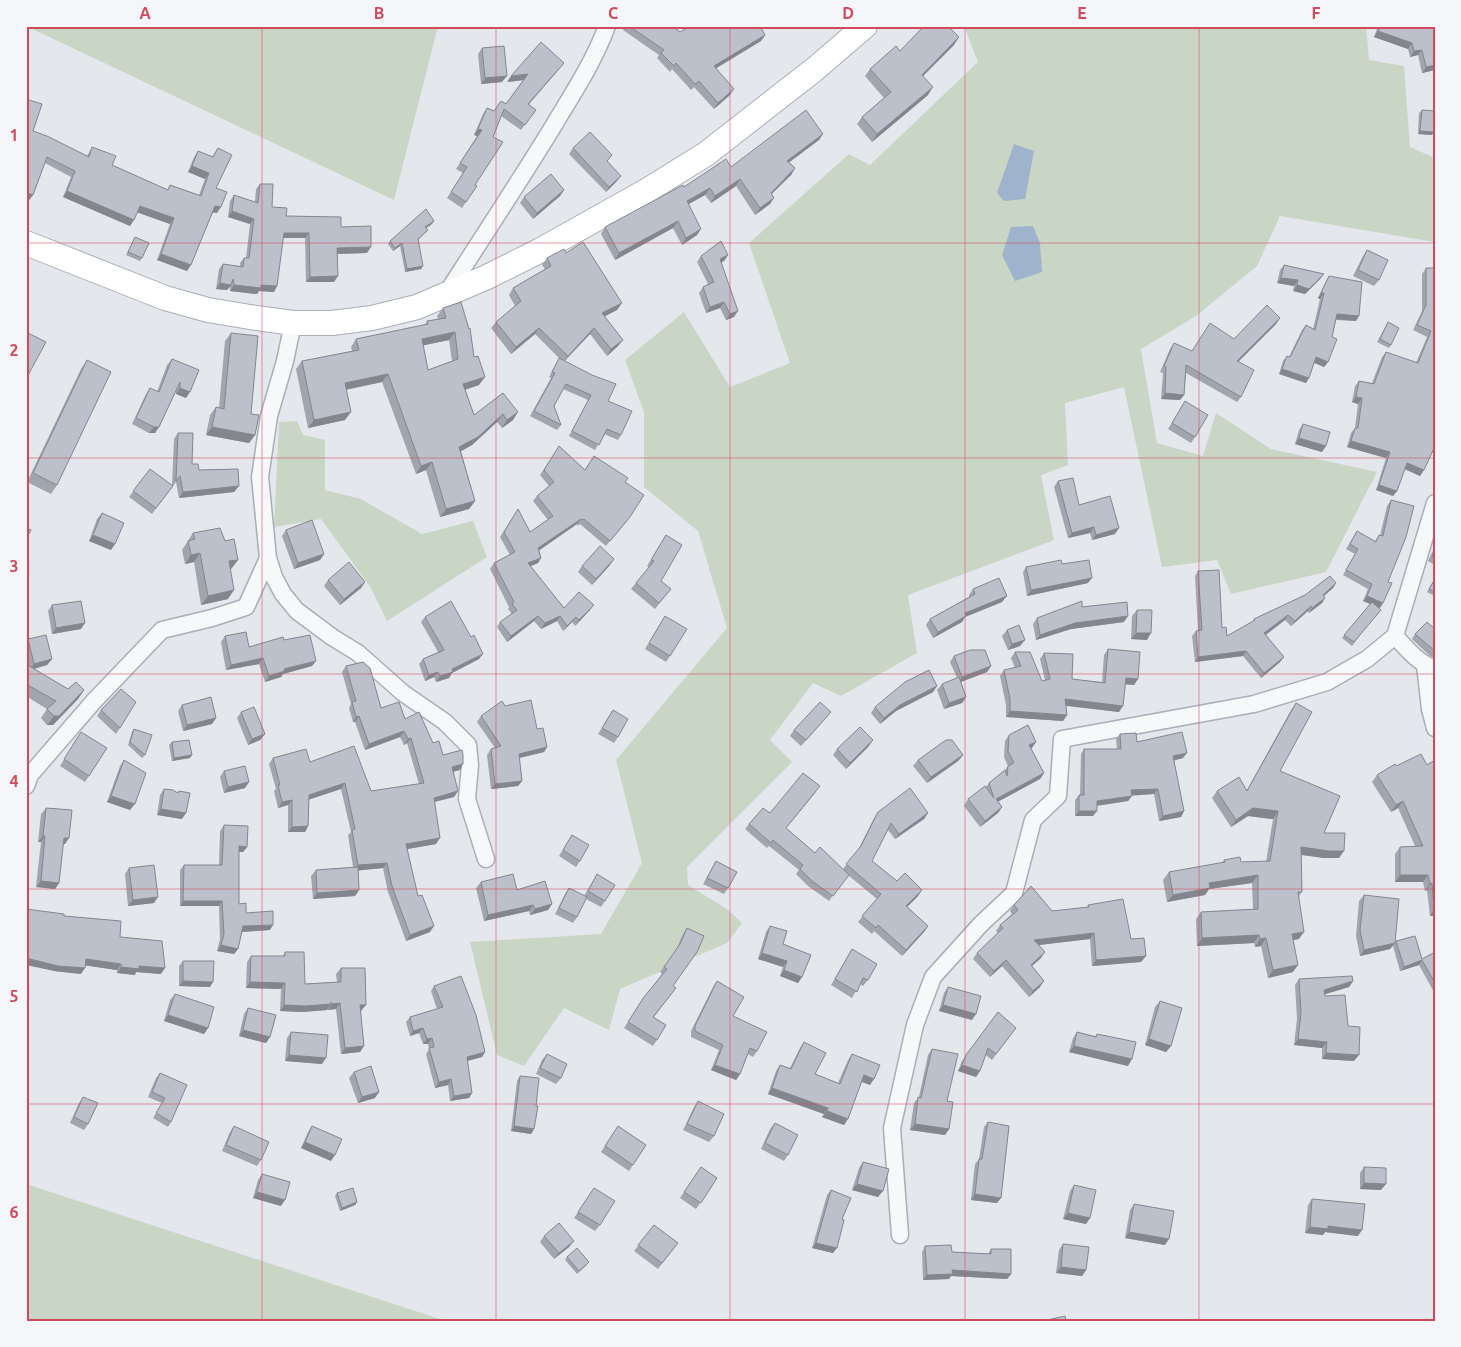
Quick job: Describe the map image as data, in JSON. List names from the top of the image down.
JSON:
{
  "grid": {
    "columns": [
      "A",
      "B",
      "C",
      "D",
      "E",
      "F"
    ],
    "rows": [
      "1",
      "2",
      "3",
      "4",
      "5",
      "6"
    ]
  }
}
